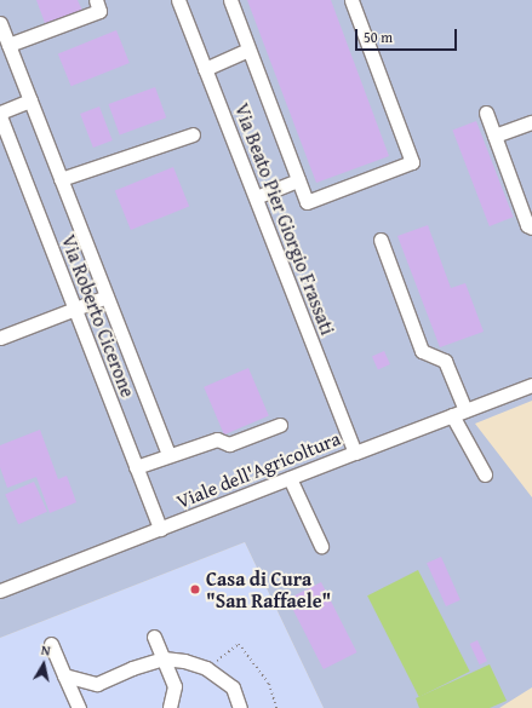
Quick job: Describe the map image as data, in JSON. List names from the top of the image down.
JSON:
{
  "streets": {
    "street": ["Via Beato Pier Giorgio Frassati", "Via Roberto Cicerone", "Viale dell'Agricoltura"]
  },
  "crossings": [
    ["Via Beato Pier Giorgio Frassati", "Viale dell'Agricoltura"],
    ["Via Roberto Cicerone", "Viale dell'Agricoltura"]
  ],
  "places": ["Casa di Cura \"San Raffaele\""],
  "scale_bar": "50 m",
  "north": "top"
}
